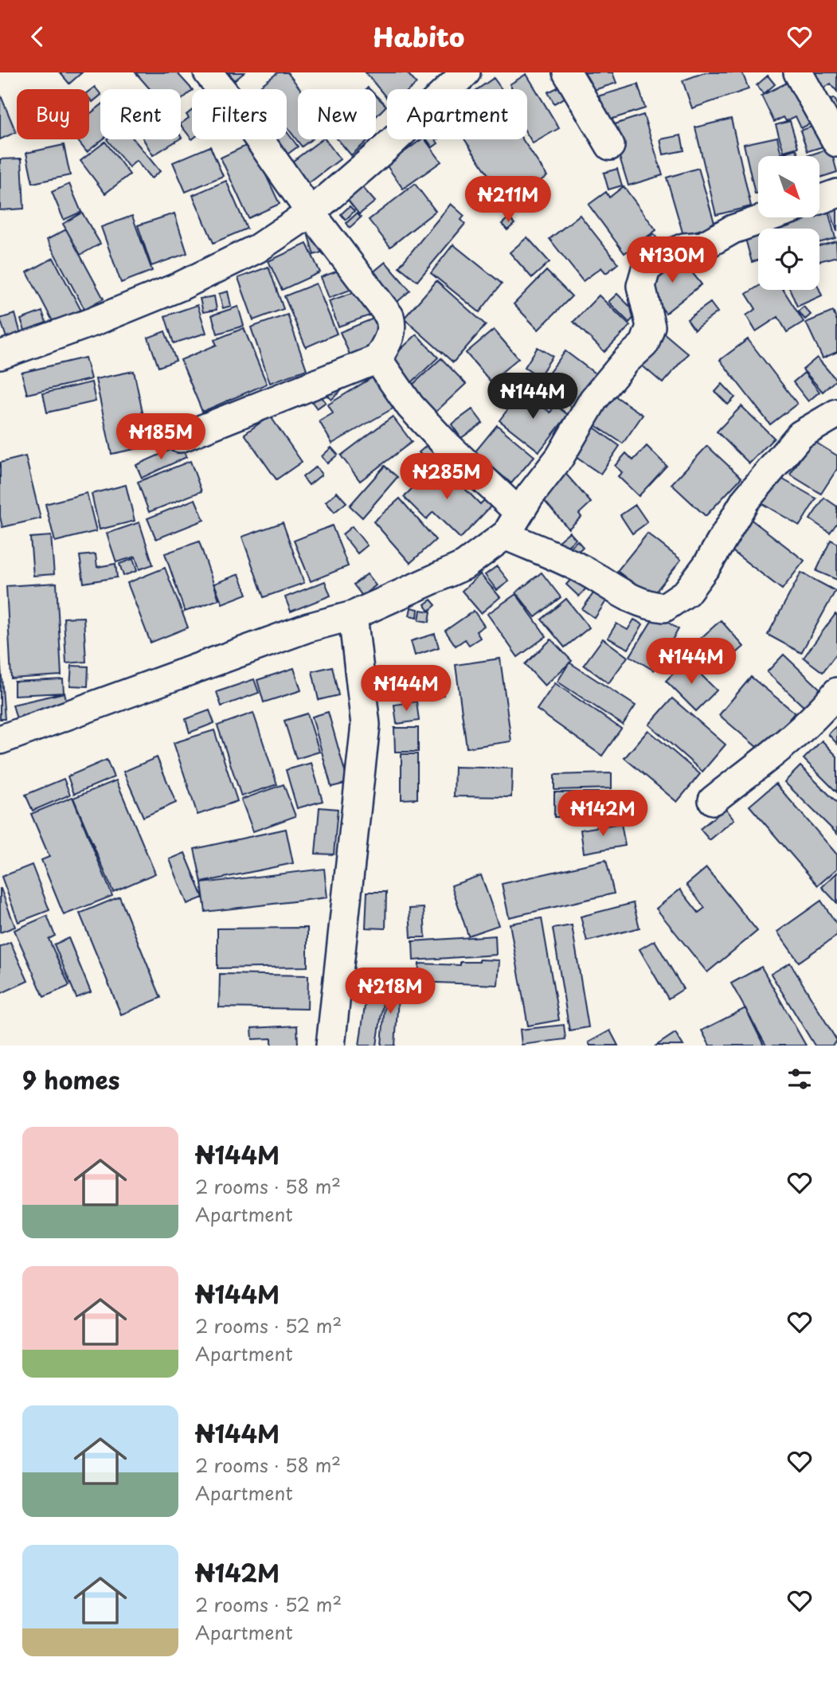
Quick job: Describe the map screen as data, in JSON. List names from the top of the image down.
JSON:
{
  "north": "bottom right",
  "page": {
    "header": "Habito",
    "chip": [
      "Buy",
      "Rent",
      "Filters",
      "New",
      "Apartment"
    ],
    "price": [
      "₦211M",
      "₦130M",
      "₦144M",
      "₦185M",
      "₦285M",
      "₦144M",
      "₦144M",
      "₦142M",
      "₦218M"
    ],
    "heading": "9 homes",
    "list": [
      {
        "name": "₦144M",
        "note": "2 rooms · 58 m² · Apartment"
      },
      {
        "name": "₦144M",
        "note": "2 rooms · 52 m² · Apartment"
      },
      {
        "name": "₦144M",
        "note": "2 rooms · 58 m² · Apartment"
      },
      {
        "name": "₦142M",
        "note": "2 rooms · 52 m² · Apartment"
      }
    ]
  }
}
